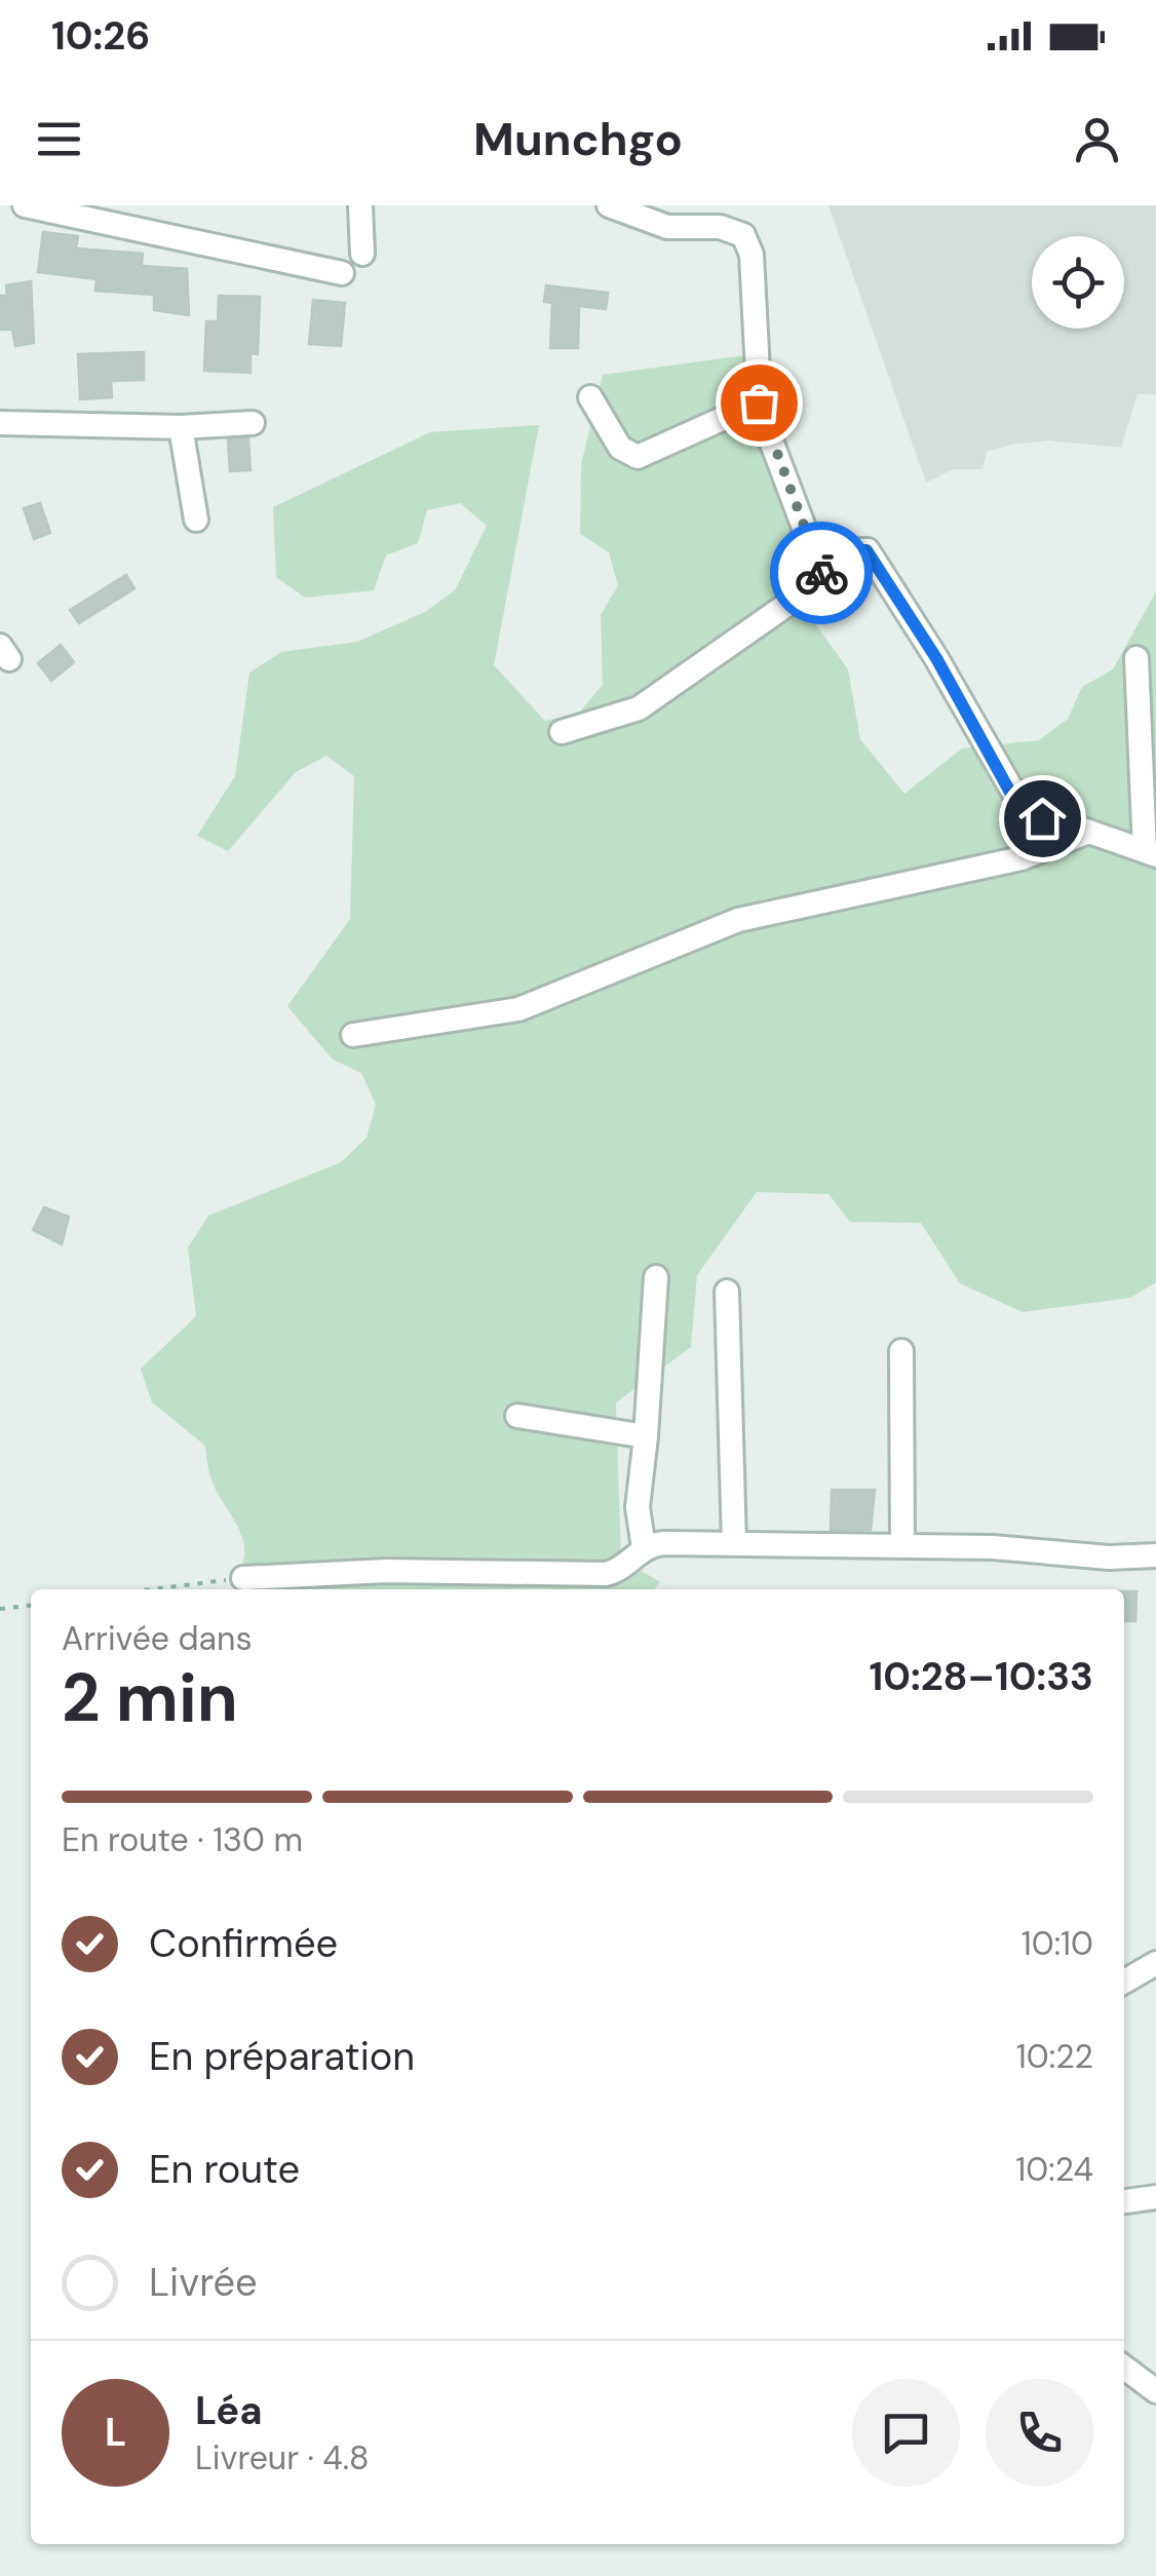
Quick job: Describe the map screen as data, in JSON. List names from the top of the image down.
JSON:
{
  "page": {
    "status": "10:26",
    "header": "Munchgo",
    "heading": ["2 min", "Arrivée dans", "10:28–10:33"],
    "panel": ["Léa", "Livreur · 4.8"],
    "bar": "En route · 130 m",
    "list": [
      ["Confirmée", "10:10"],
      ["En préparation", "10:22"],
      ["En route", "10:24"],
      "Livrée"
    ],
    "round": "L"
  }
}
